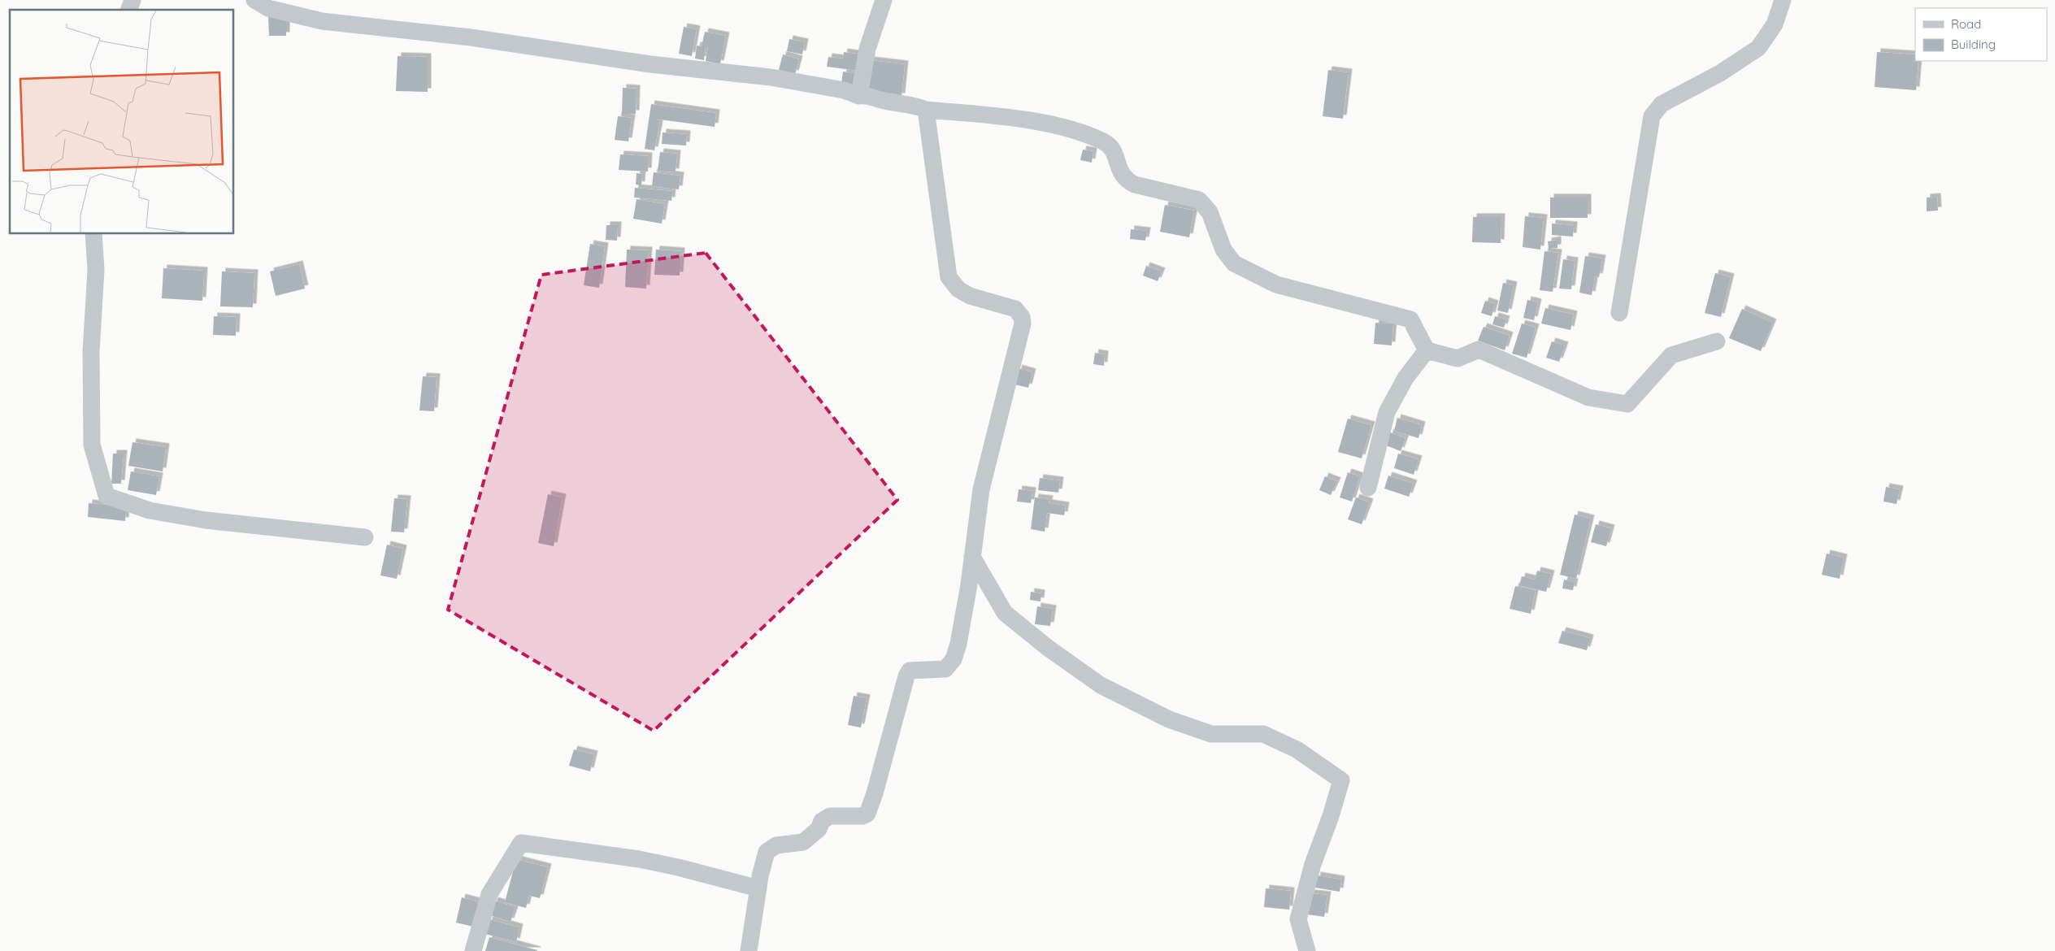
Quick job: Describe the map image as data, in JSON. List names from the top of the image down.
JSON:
{
  "legend": ["Road", "Building"]
}
